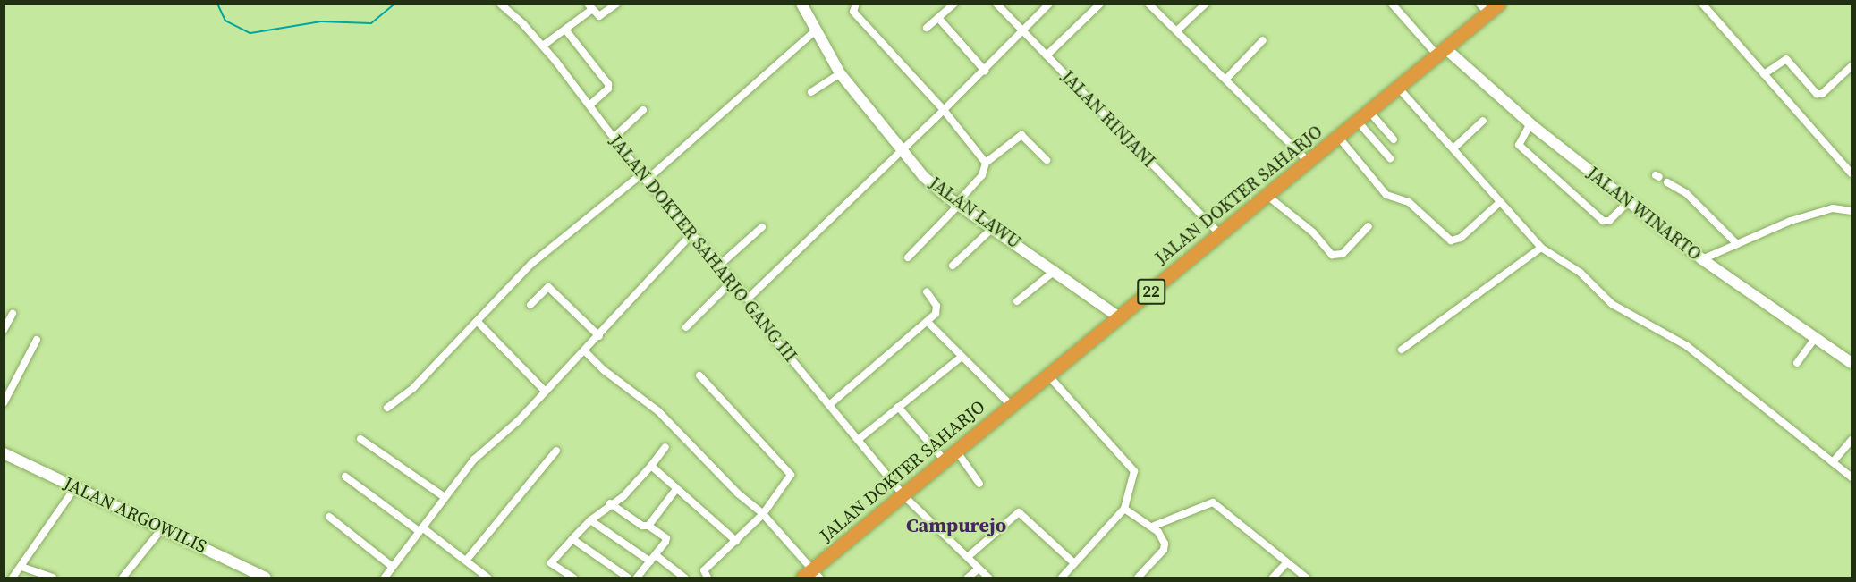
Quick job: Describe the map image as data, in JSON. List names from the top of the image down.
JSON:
{
  "streets": {
    "highway": ["JALAN DOKTER SAHARJO", "22"],
    "street": [
      "JALAN RINJANI",
      "JALAN LAWU",
      "JALAN WINARTO",
      "JALAN DOKTER SAHARJO GANG III",
      "JALAN ARGOWILIS"
    ]
  },
  "crossings": [
    ["JALAN RINJANI", "JALAN DOKTER SAHARJO"],
    ["JALAN DOKTER SAHARJO", "JALAN LAWU"],
    ["JALAN DOKTER SAHARJO", "JALAN WINARTO"],
    ["JALAN DOKTER SAHARJO", "JALAN DOKTER SAHARJO GANG III"]
  ],
  "districts": ["Campurejo"]
}
